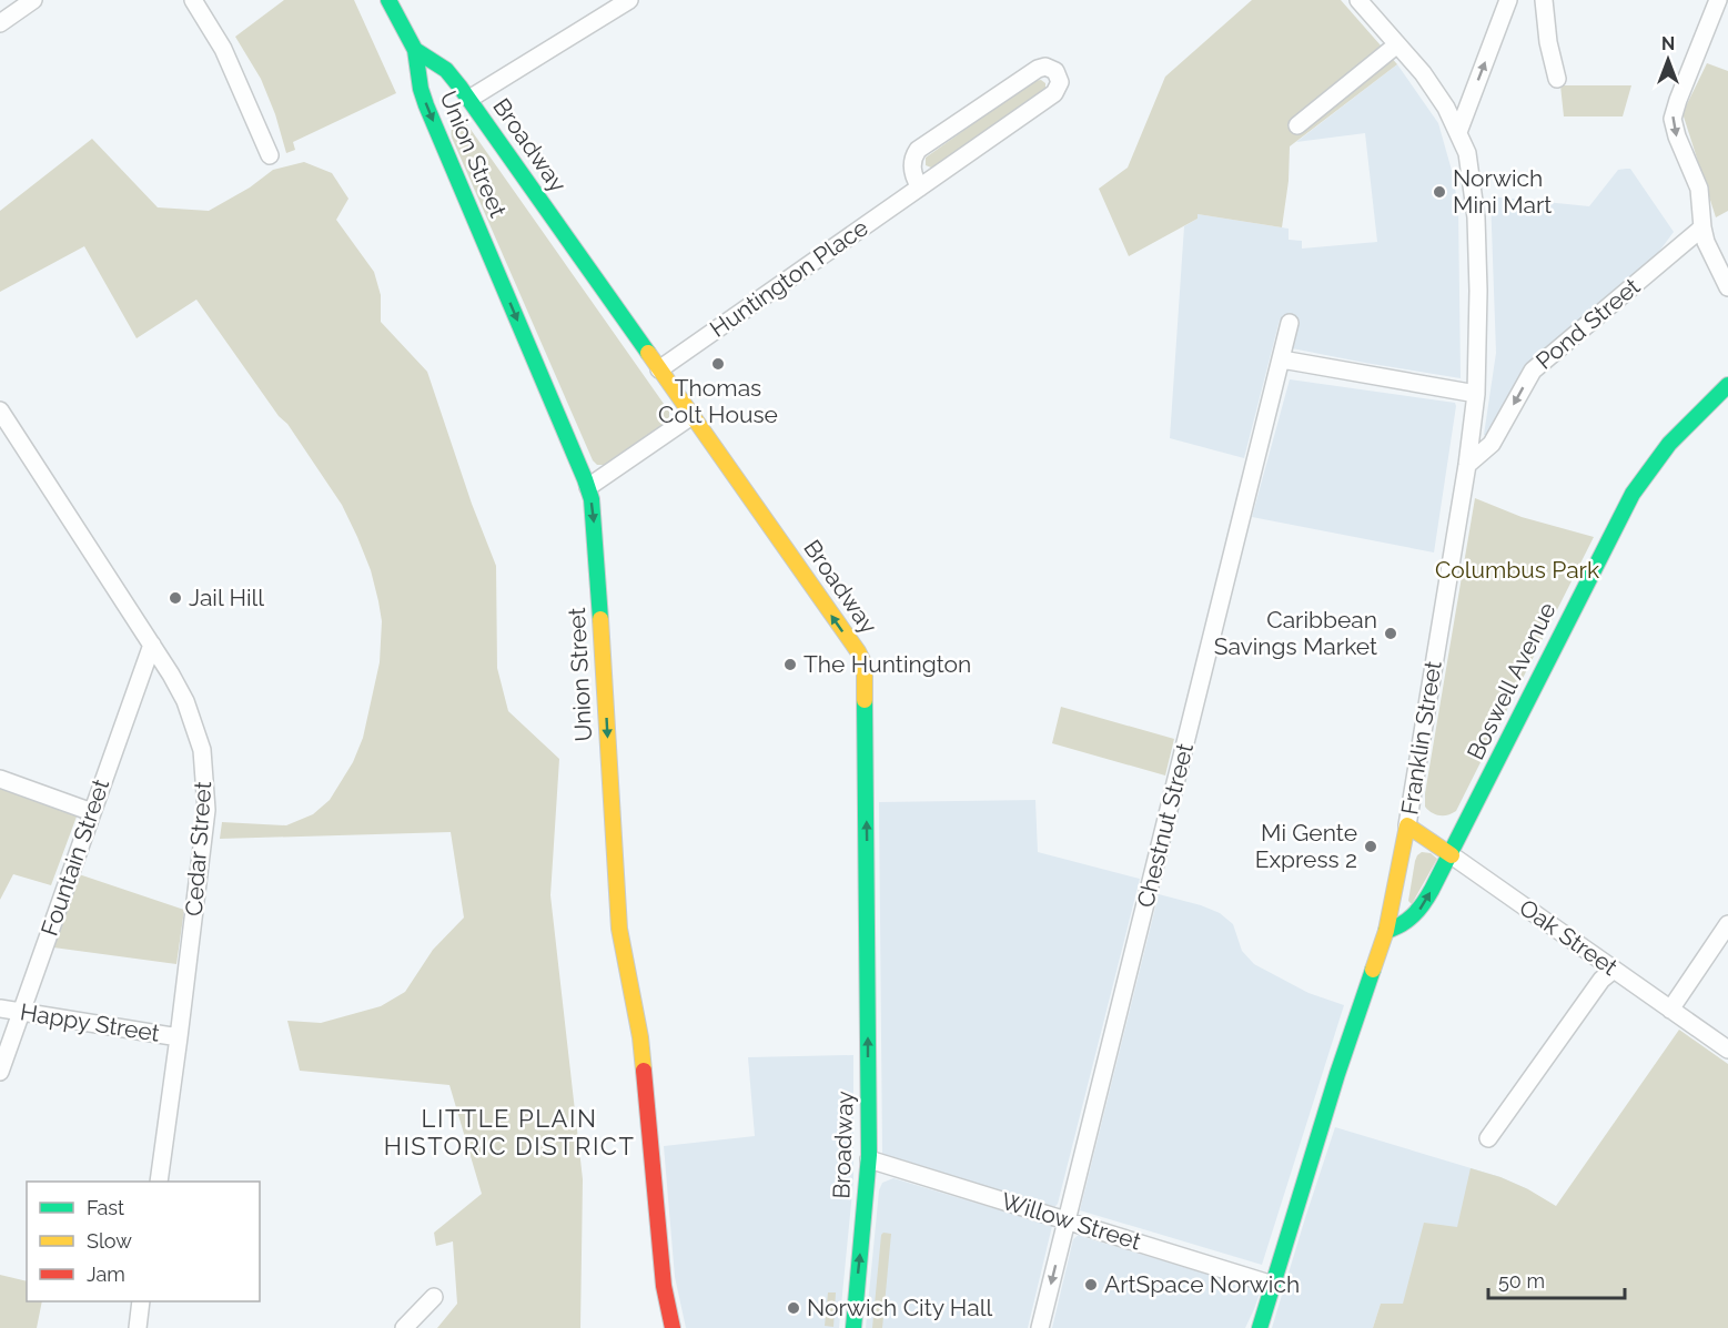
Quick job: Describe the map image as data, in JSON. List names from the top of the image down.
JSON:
{
  "streets": {
    "main road": [
      "Broadway",
      "Union Street",
      "Boswell Avenue",
      "Franklin Street",
      "Oak Street"
    ],
    "street": [
      "Huntington Place",
      "Pond Street",
      "Chestnut Street",
      "Cedar Street",
      "Fountain Street",
      "Happy Street",
      "Willow Street"
    ]
  },
  "crossings": [
    ["Broadway", "Union Street"],
    ["Broadway", "Huntington Place"],
    ["Broadway", "Willow Street"],
    ["Pond Street", "Franklin Street"],
    ["Boswell Avenue", "Franklin Street"],
    ["Boswell Avenue", "Oak Street"],
    ["Franklin Street", "Oak Street"],
    ["Franklin Street", "Willow Street"],
    ["Chestnut Street", "Willow Street"],
    ["Cedar Street", "Fountain Street"],
    ["Cedar Street", "Happy Street"],
    ["Fountain Street", "Happy Street"]
  ],
  "one_way": ["Broadway", "Union Street", "Pond Street"],
  "districts": ["LITTLE PLAIN HISTORIC DISTRICT"],
  "parks": ["Columbus Park"],
  "places": [
    "Norwich Mini Mart",
    "Thomas Colt House",
    "Jail Hill",
    "Caribbean Savings Market",
    "The Huntington",
    "Mi Gente Express 2",
    "ArtSpace Norwich",
    "Norwich City Hall"
  ],
  "legend": ["Fast", "Slow", "Jam"],
  "scale_bar": "50 m",
  "north": "top"
}
